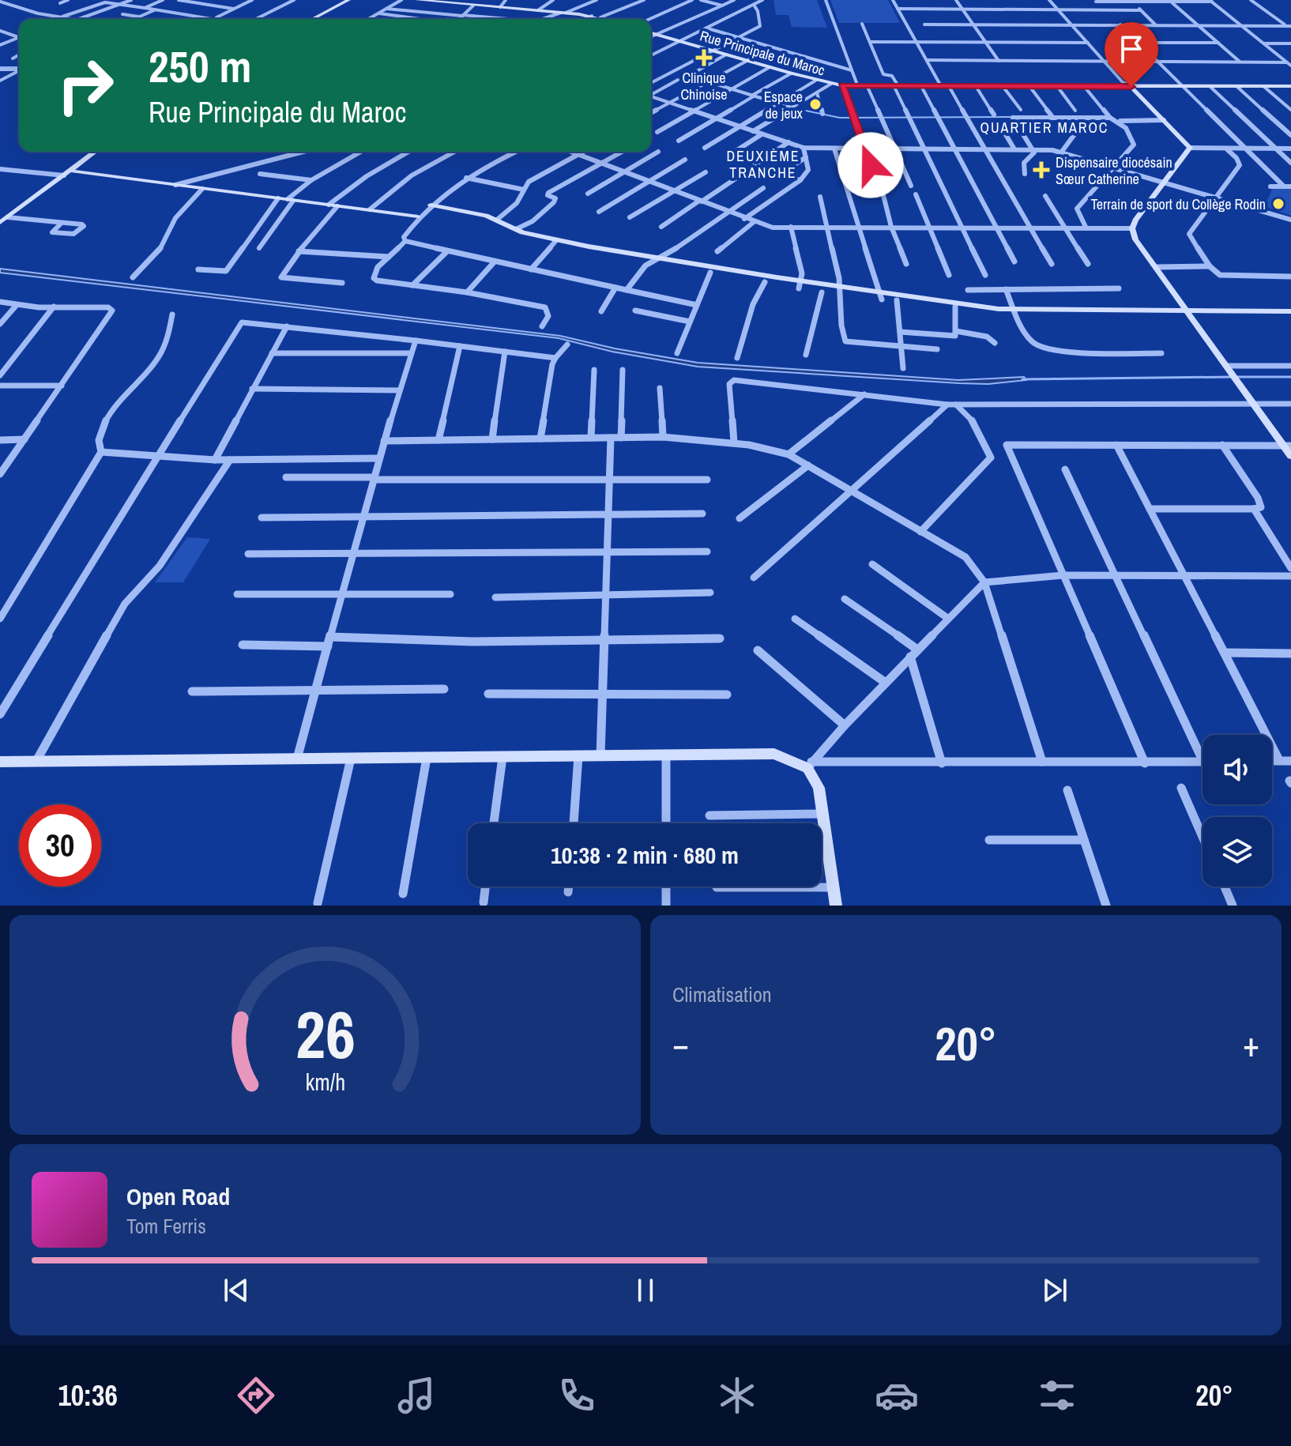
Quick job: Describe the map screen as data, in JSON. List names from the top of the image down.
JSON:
{
  "streets": {
    "street": ["Rue Principale du Maroc"]
  },
  "districts": ["QUARTIER MAROC", "DEUXIÈME TRANCHE"],
  "places": {
    "health": ["Clinique Chinoise", "Dispensaire diocésain Sœur Catherine"],
    "other": ["Espace de jeux", "Terrain de sport du Collège Rodin"]
  },
  "page": {
    "turn": ["250 m", "Rue Principale du Maroc"],
    "limit": "30",
    "trip": "10:38 · 2 min · 680 m",
    "tile": "Climatisation",
    "heat": ["−", "20°", "+"],
    "song": ["Open Road", "Tom Ferris"],
    "tabs": ["10:36", "20°"],
    "gauge": ["26", "km/h"]
  }
}
